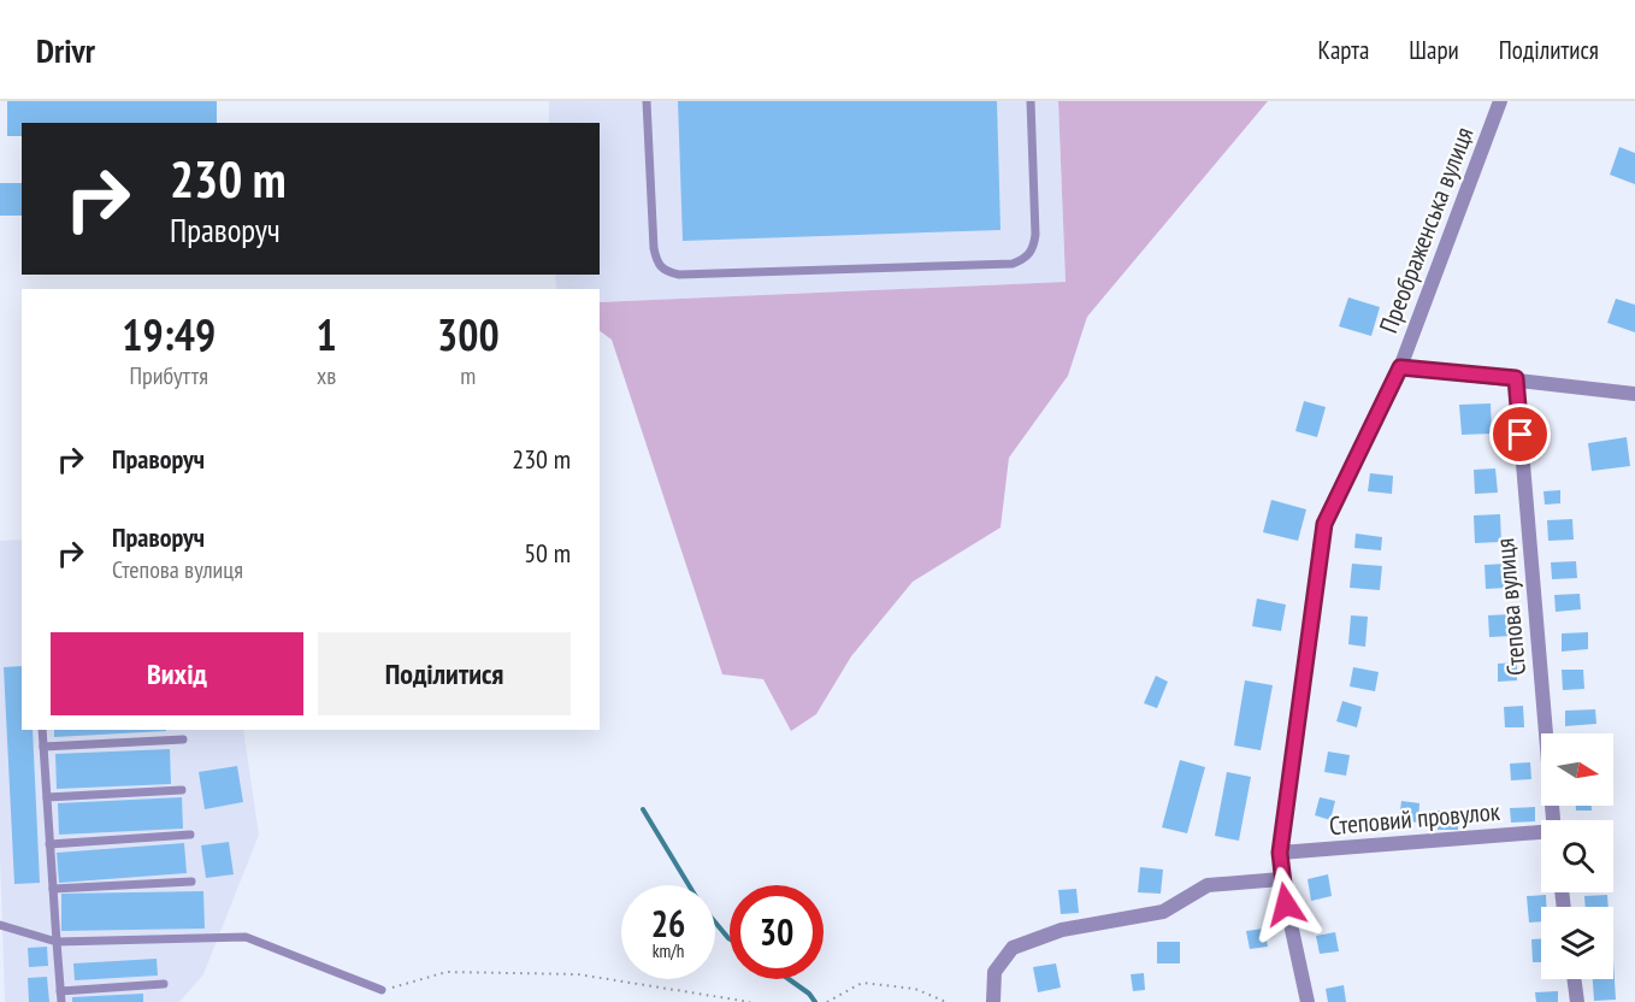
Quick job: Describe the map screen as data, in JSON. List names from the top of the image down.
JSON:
{
  "streets": {
    "street": ["Преображенська вулиця", "Степова вулиця", "Степовий провулок"]
  },
  "crossings": [
    ["Преображенська вулиця", "Степовий провулок"]
  ],
  "north": "right",
  "page": {
    "header": "Drivr",
    "nav": ["Карта", "Шари", "Поділитися"],
    "turn": ["230 m", "Праворуч"],
    "eta": [
      "19:49",
      "Прибуття",
      "1",
      "хв",
      "300",
      "m"
    ],
    "list": [
      {
        "name": "Праворуч",
        "value": "230 m"
      },
      {
        "name": "Праворуч",
        "note": "Степова вулиця",
        "value": "50 m"
      }
    ],
    "buttons": ["Вихід", "Поділитися"],
    "speed": "26 km/h",
    "limit": "30"
  }
}
